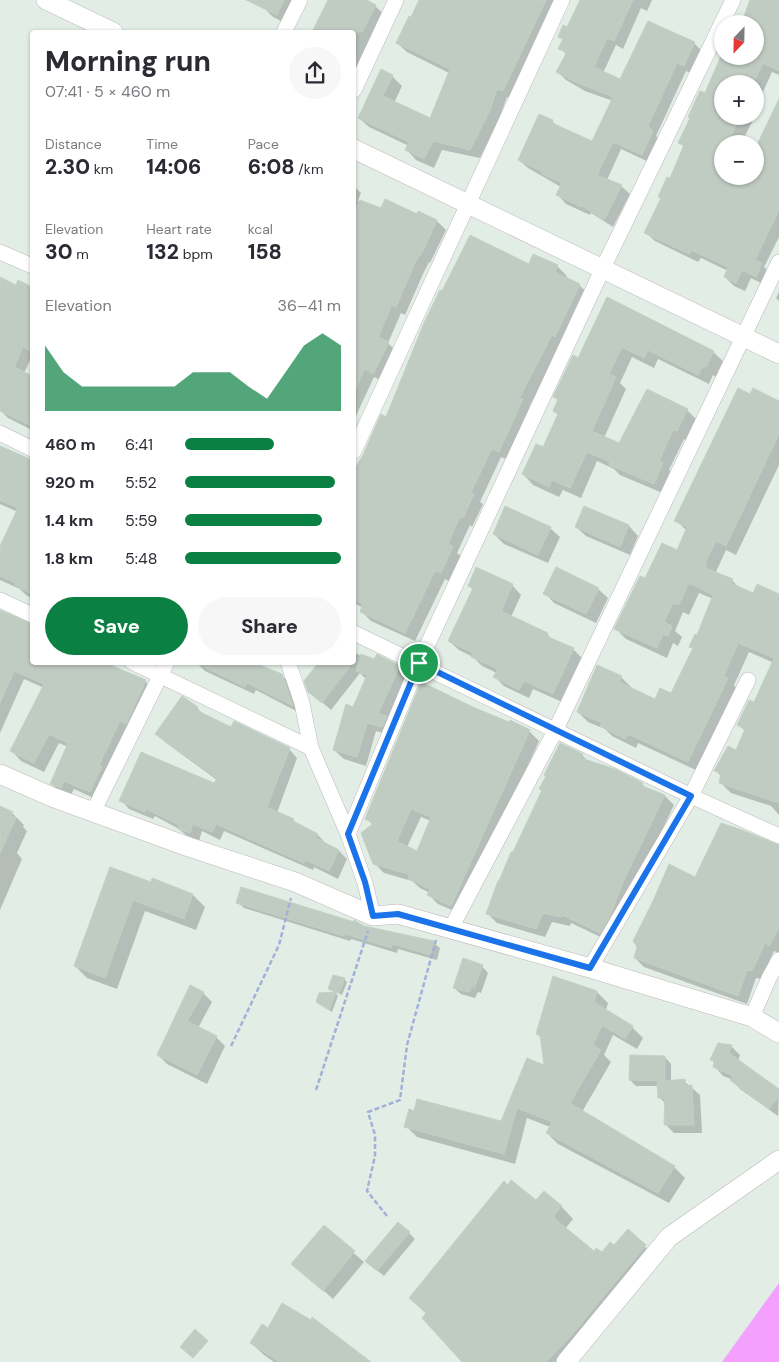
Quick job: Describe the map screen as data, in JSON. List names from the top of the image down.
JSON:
{
  "north": "bottom",
  "page": {
    "map_buttons": ["+", "−"],
    "heading": ["Morning run", "07:41 · 5 × 460 m"],
    "stats": [
      ["Distance", "2.30 km"],
      ["Time", "14:06"],
      ["Pace", "6:08 /km"],
      ["Elevation", "30 m"],
      ["Heart rate", "132 bpm"],
      ["kcal", "158"]
    ],
    "chart": ["Elevation", "36–41 m"],
    "list": [
      {
        "name": "460 m",
        "note": "6:41"
      },
      {
        "name": "920 m",
        "note": "5:52"
      },
      {
        "name": "1.4 km",
        "note": "5:59"
      },
      {
        "name": "1.8 km",
        "note": "5:48"
      }
    ],
    "buttons": ["Save", "Share"]
  }
}
